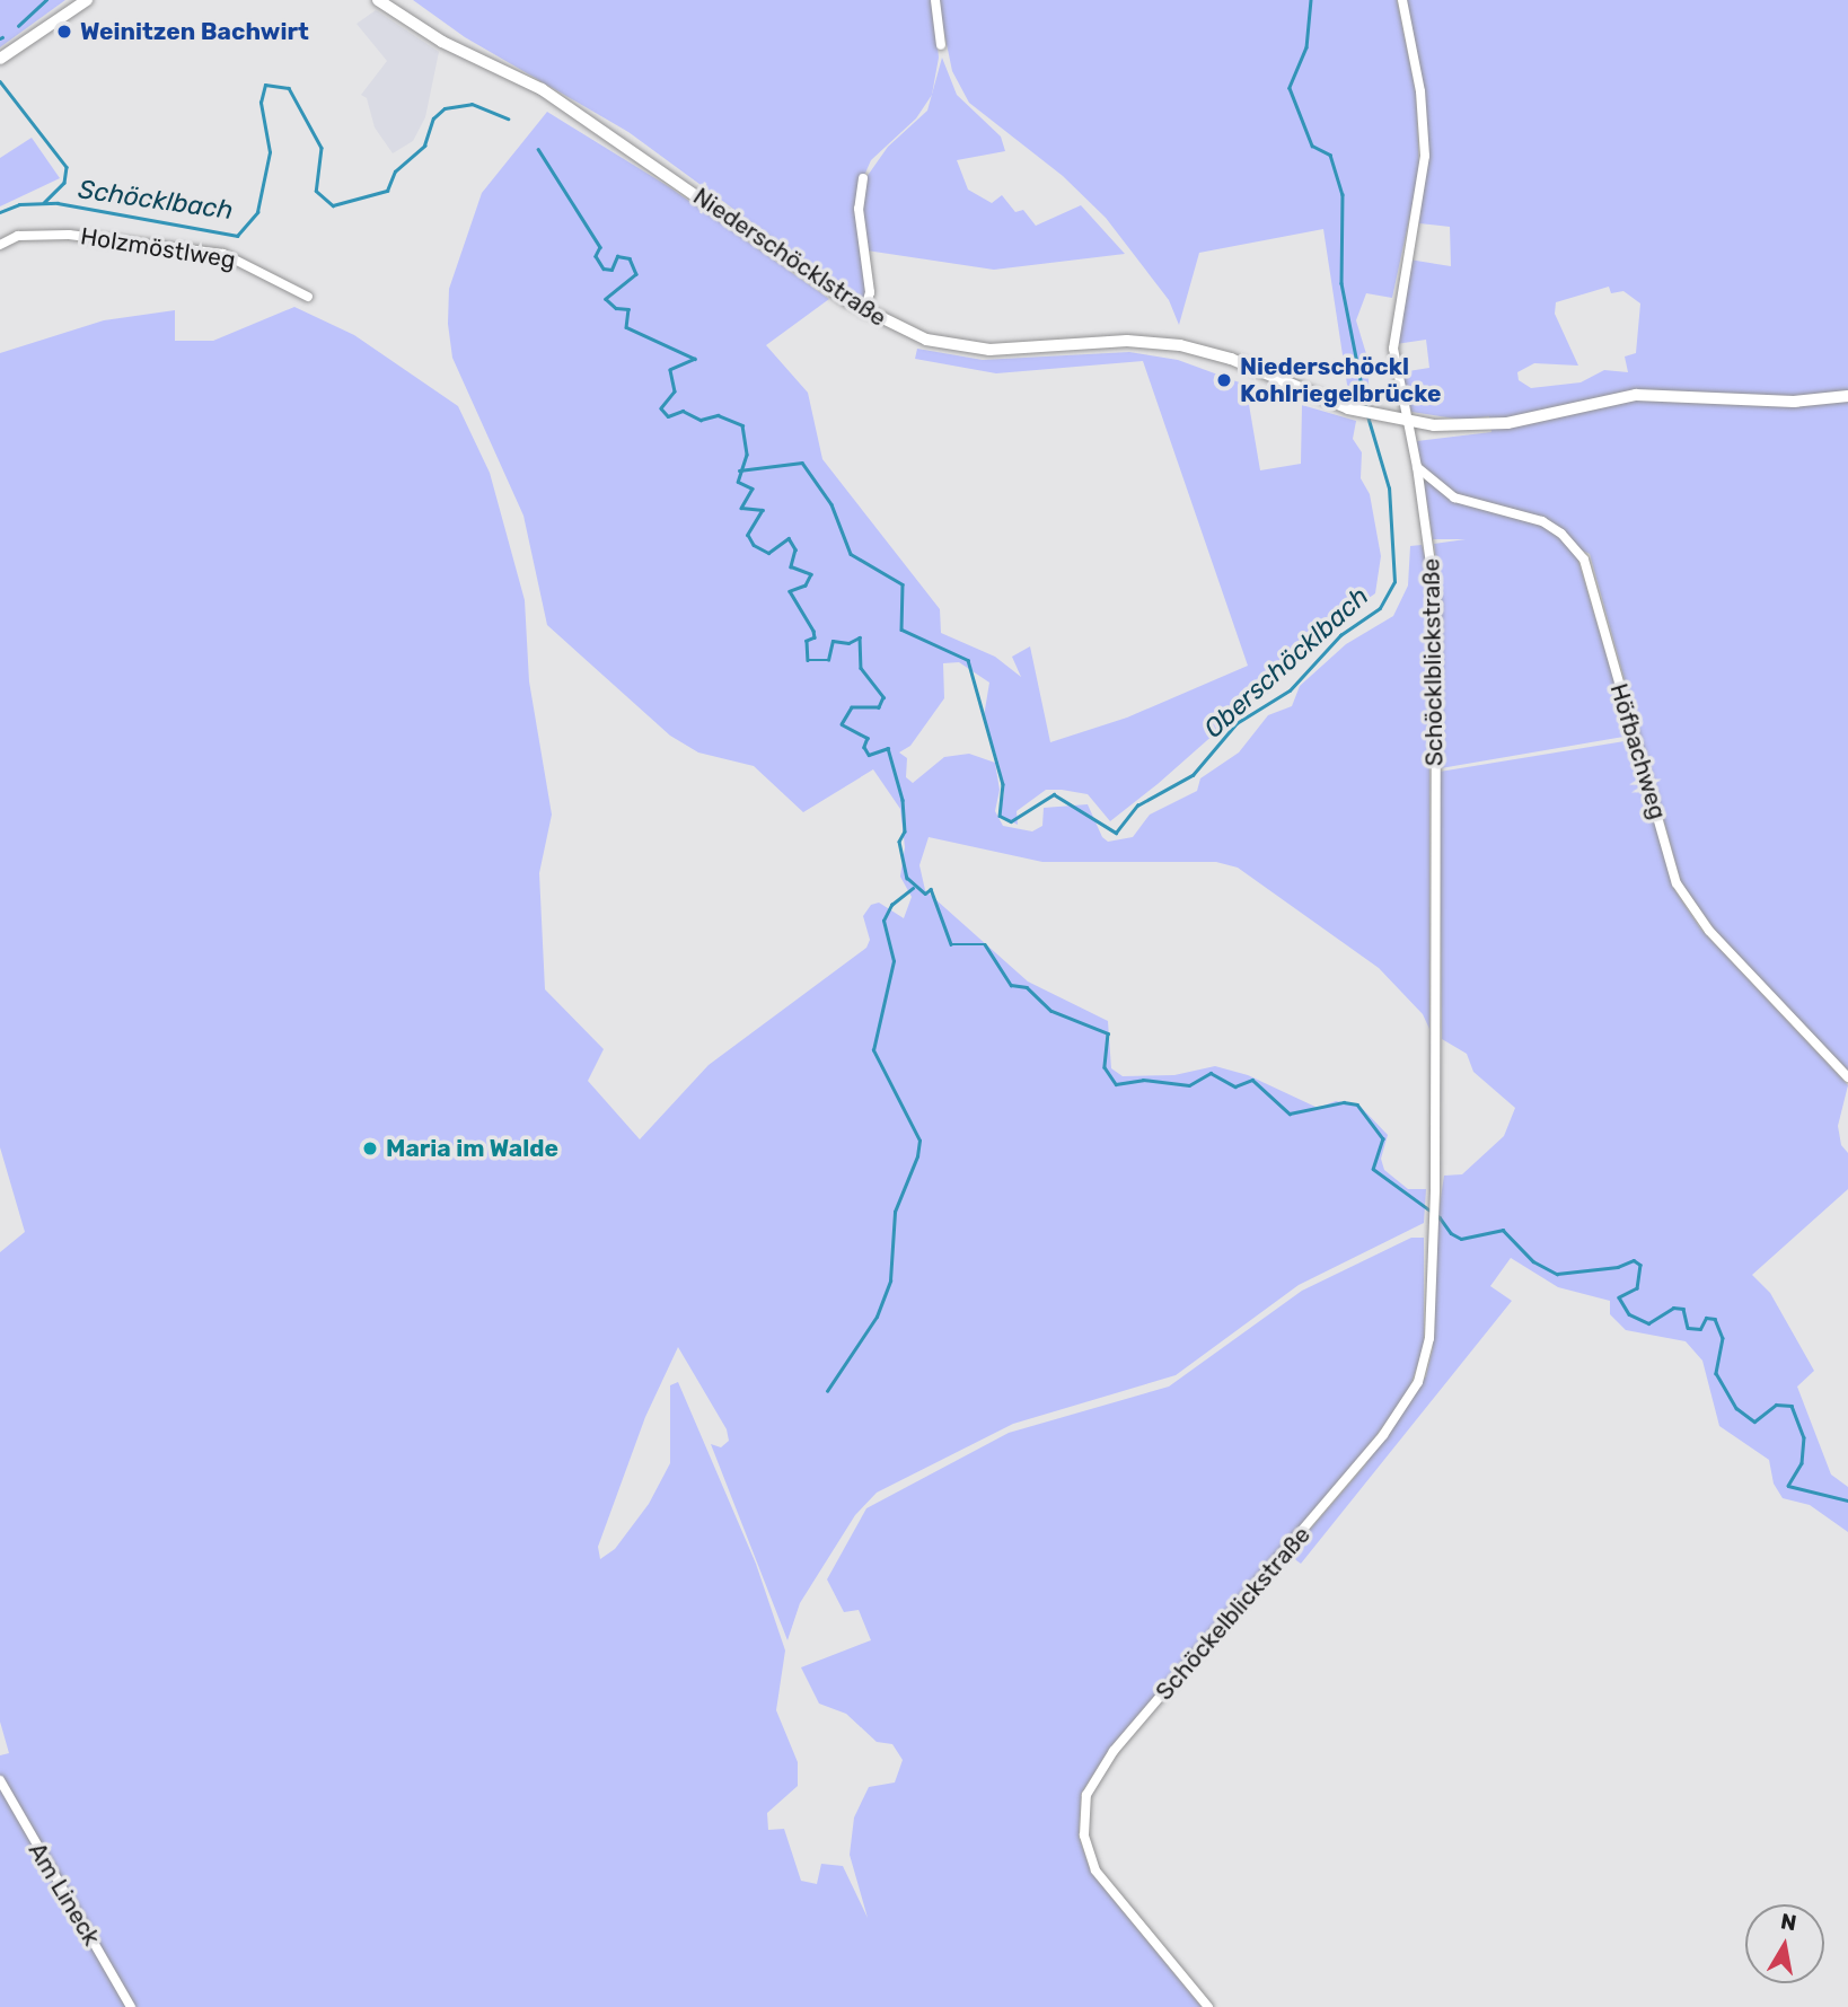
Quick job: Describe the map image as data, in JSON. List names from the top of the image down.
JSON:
{
  "streets": {
    "main road": ["Niederschöcklstraße"],
    "street": [
      "Holzmöstlweg",
      "Schöcklblickstraße",
      "Höfbachweg",
      "Schöckelblickstraße",
      "Am Lineck"
    ]
  },
  "crossings": [
    ["Niederschöcklstraße", "Schöcklblickstraße"],
    ["Schöcklblickstraße", "Höfbachweg"],
    ["Schöcklblickstraße", "Schöckelblickstraße"]
  ],
  "water": ["Schöcklbach", "Oberschöcklbach"],
  "places": ["Weinitzen Bachwirt", "Niederschöckl Kohlriegelbrücke", "Maria im Walde"],
  "north": "top"
}
